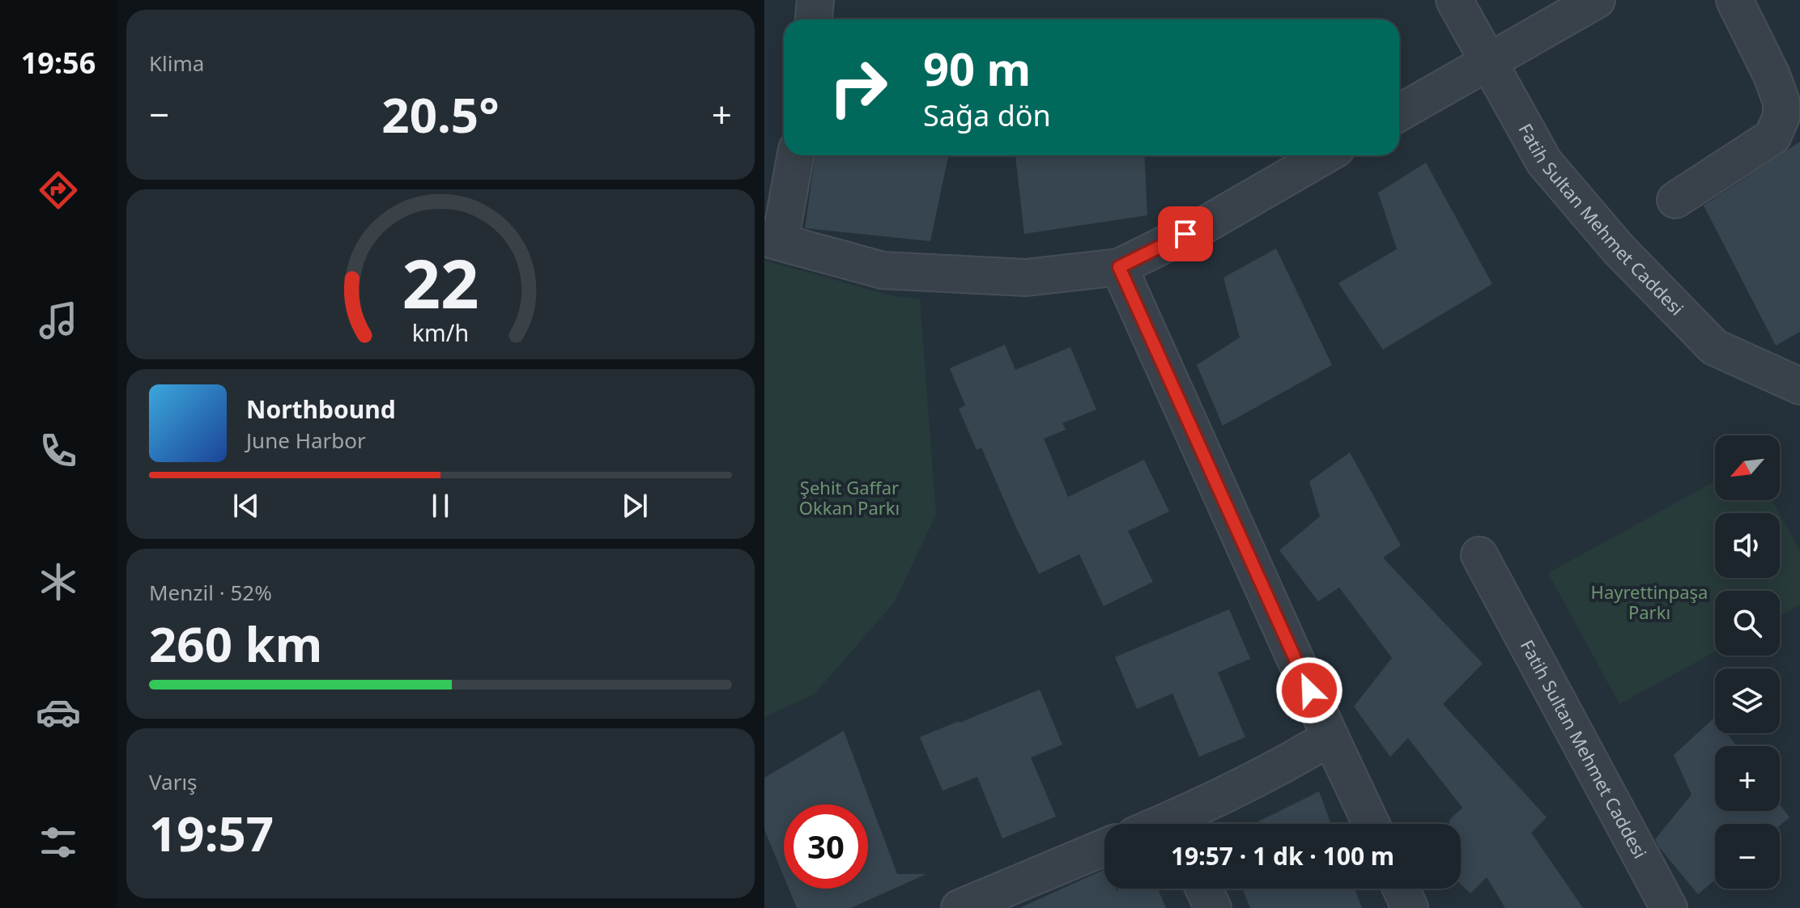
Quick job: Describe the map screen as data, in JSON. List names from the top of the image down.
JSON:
{
  "streets": {
    "street": ["Fatih Sultan Mehmet Caddesi"]
  },
  "parks": ["Şehit Gaffar Okkan Parkı", "Hayrettinpaşa Parkı"],
  "north": "bottom left",
  "page": {
    "tabs": "19:56",
    "tile": [
      "Klima",
      ["Menzil · 52%", "260 km"],
      ["Varış", "19:57"]
    ],
    "turn": ["90 m", "Sağa dön"],
    "heat": ["−", "20.5°", "+"],
    "song": ["Northbound", "June Harbor"],
    "map_buttons": ["+", "−"],
    "limit": "30",
    "trip": "19:57 · 1 dk · 100 m",
    "gauge": ["22", "km/h"]
  }
}
